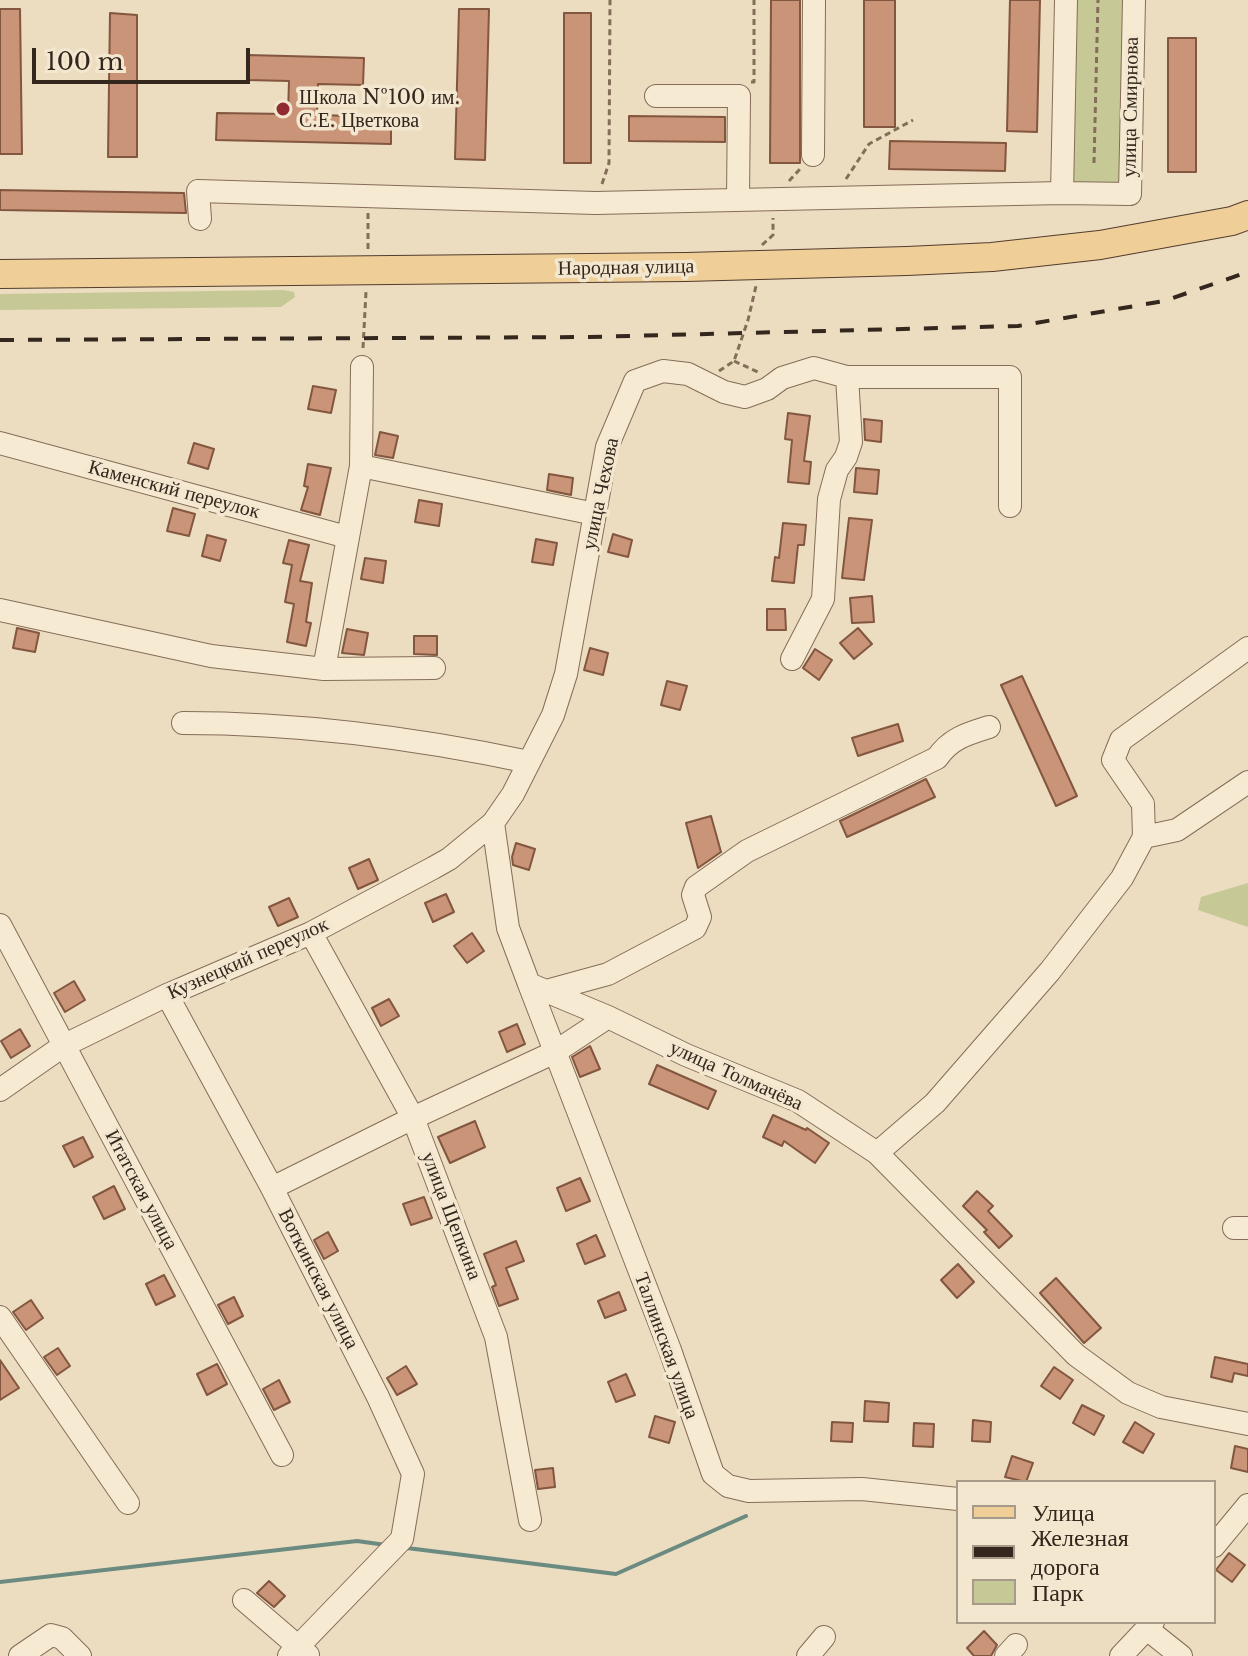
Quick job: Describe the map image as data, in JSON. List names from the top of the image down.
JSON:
{
  "streets": {
    "main road": ["Народная улица"],
    "street": [
      "улица Смирнова",
      "Каменский переулок",
      "улица Чехова",
      "Кузнецкий переулок",
      "улица Толмачёва",
      "Итатская улица",
      "улица Щепкина",
      "Воткинская улица",
      "Таллинская улица"
    ]
  },
  "crossings": [
    ["улица Чехова", "Кузнецкий переулок"],
    ["Кузнецкий переулок", "Итатская улица"],
    ["Кузнецкий переулок", "улица Щепкина"],
    ["Кузнецкий переулок", "Воткинская улица"],
    ["улица Толмачёва", "Таллинская улица"]
  ],
  "places": ["Школа №100 им. С.Е. Цветкова"],
  "legend": ["Улица", "Железная дорога", "Парк"],
  "scale_bar": "100 m"
}
